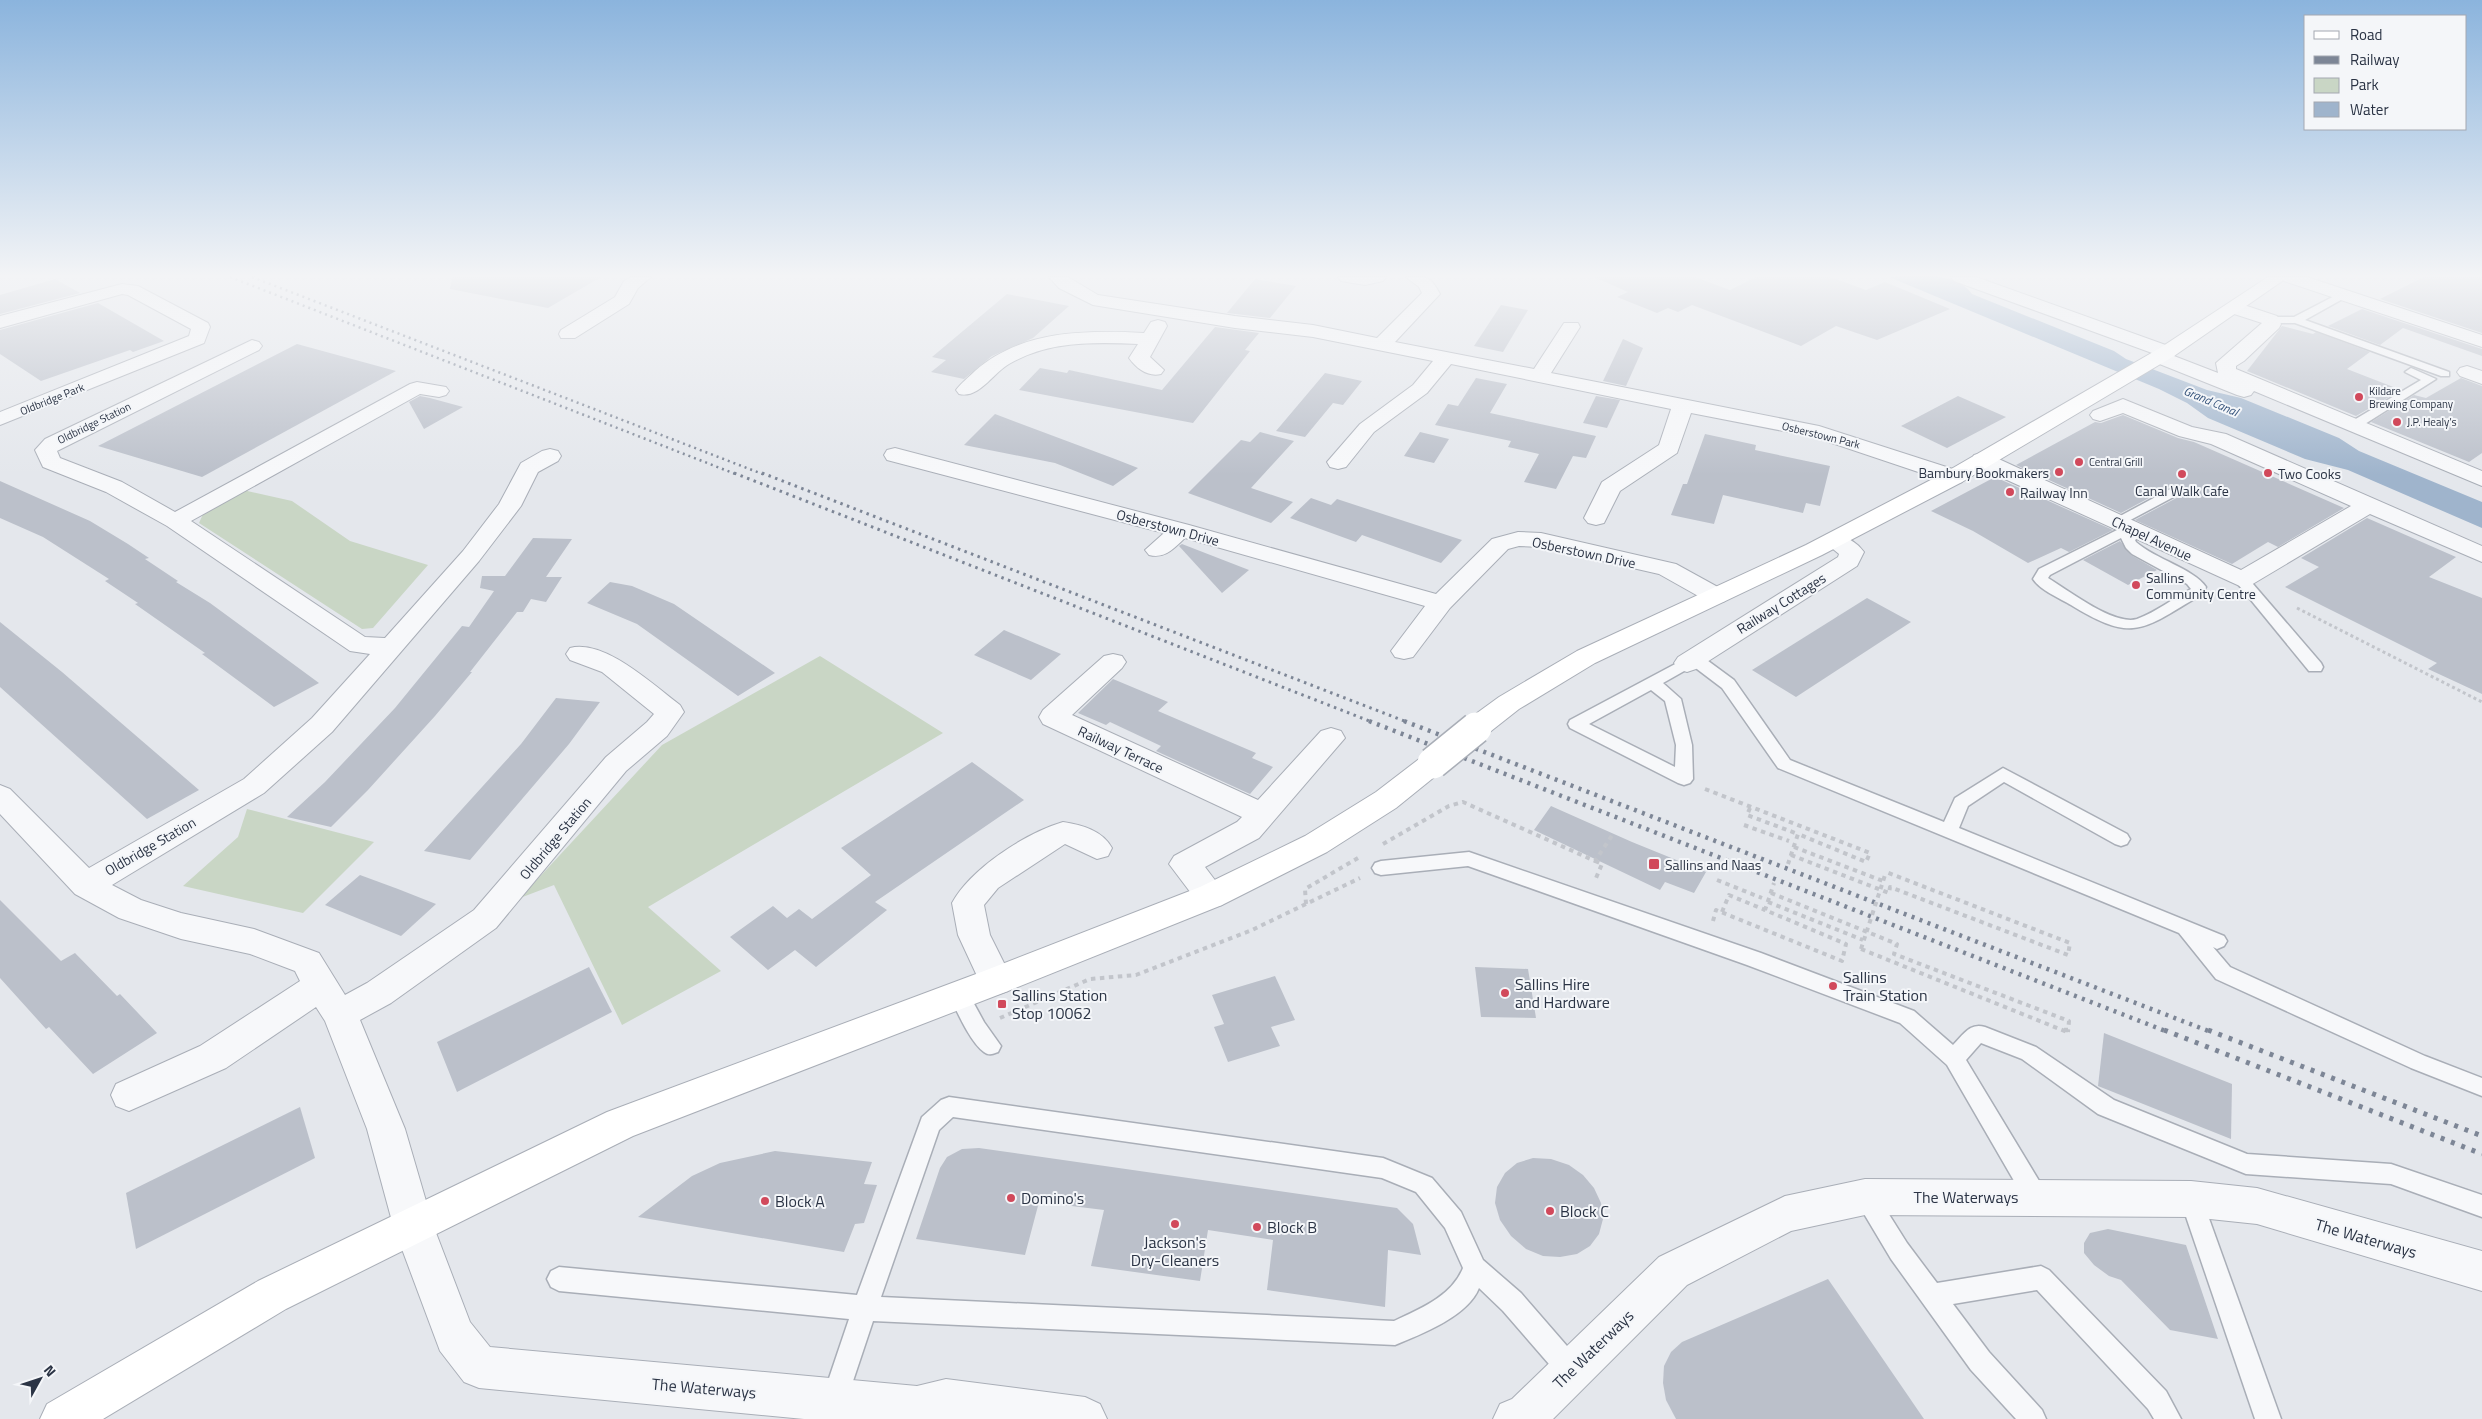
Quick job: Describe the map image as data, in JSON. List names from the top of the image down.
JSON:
{
  "streets": {
    "street": [
      "Oldbridge Park",
      "Oldbridge Station",
      "Osberstown Park",
      "Osberstown Drive",
      "Chapel Avenue",
      "Railway Cottages",
      "Railway Terrace",
      "The Waterways"
    ]
  },
  "crossings": [
    ["Oldbridge Station", "The Waterways"]
  ],
  "water": ["Grand Canal"],
  "places": {
    "other": [
      "Kildare Brewing Company",
      "J.P. Healy’s",
      "Central Grill",
      "Bambury Bookmakers",
      "Two Cooks",
      "Canal Walk Cafe",
      "Railway Inn",
      "Sallins Community Centre",
      "Sallins Train Station",
      "Sallins Hire and Hardware",
      "Domino's",
      "Block A",
      "Block C",
      "Jackson's Dry-Cleaners",
      "Block B"
    ],
    "transit": ["Sallins and Naas", "Sallins Station Stop 10062"]
  },
  "legend": [
    "Road",
    "Railway",
    "Park",
    "Water"
  ],
  "north": "top right"
}
